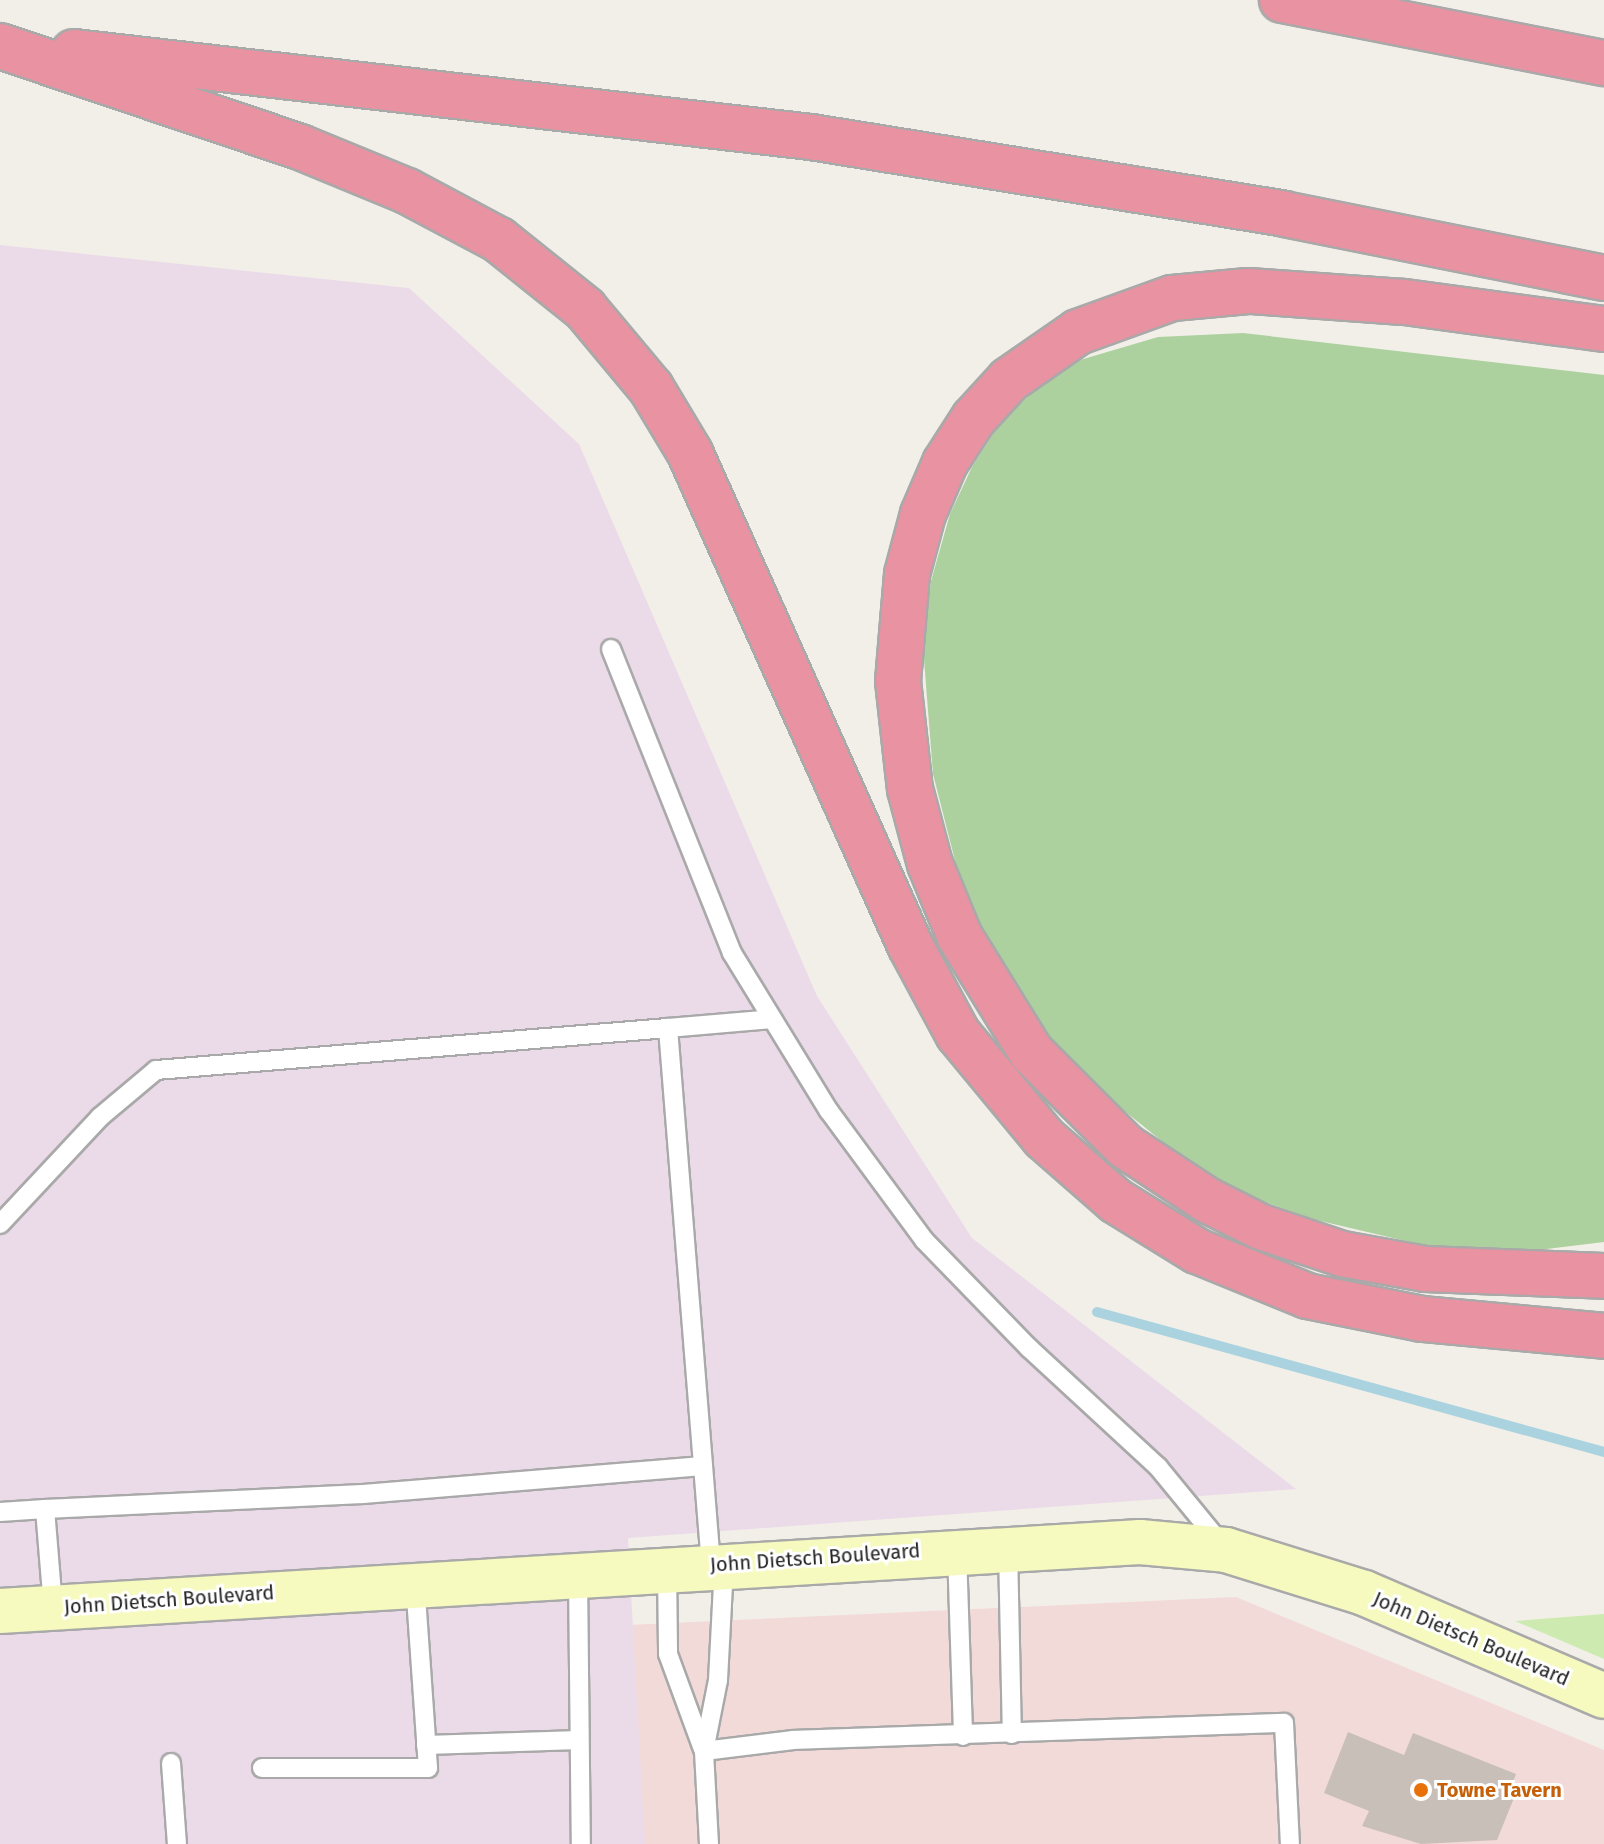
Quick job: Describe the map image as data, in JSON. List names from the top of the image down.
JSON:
{
  "streets": {
    "street": ["John Dietsch Boulevard"]
  },
  "places": ["Towne Tavern"]
}
